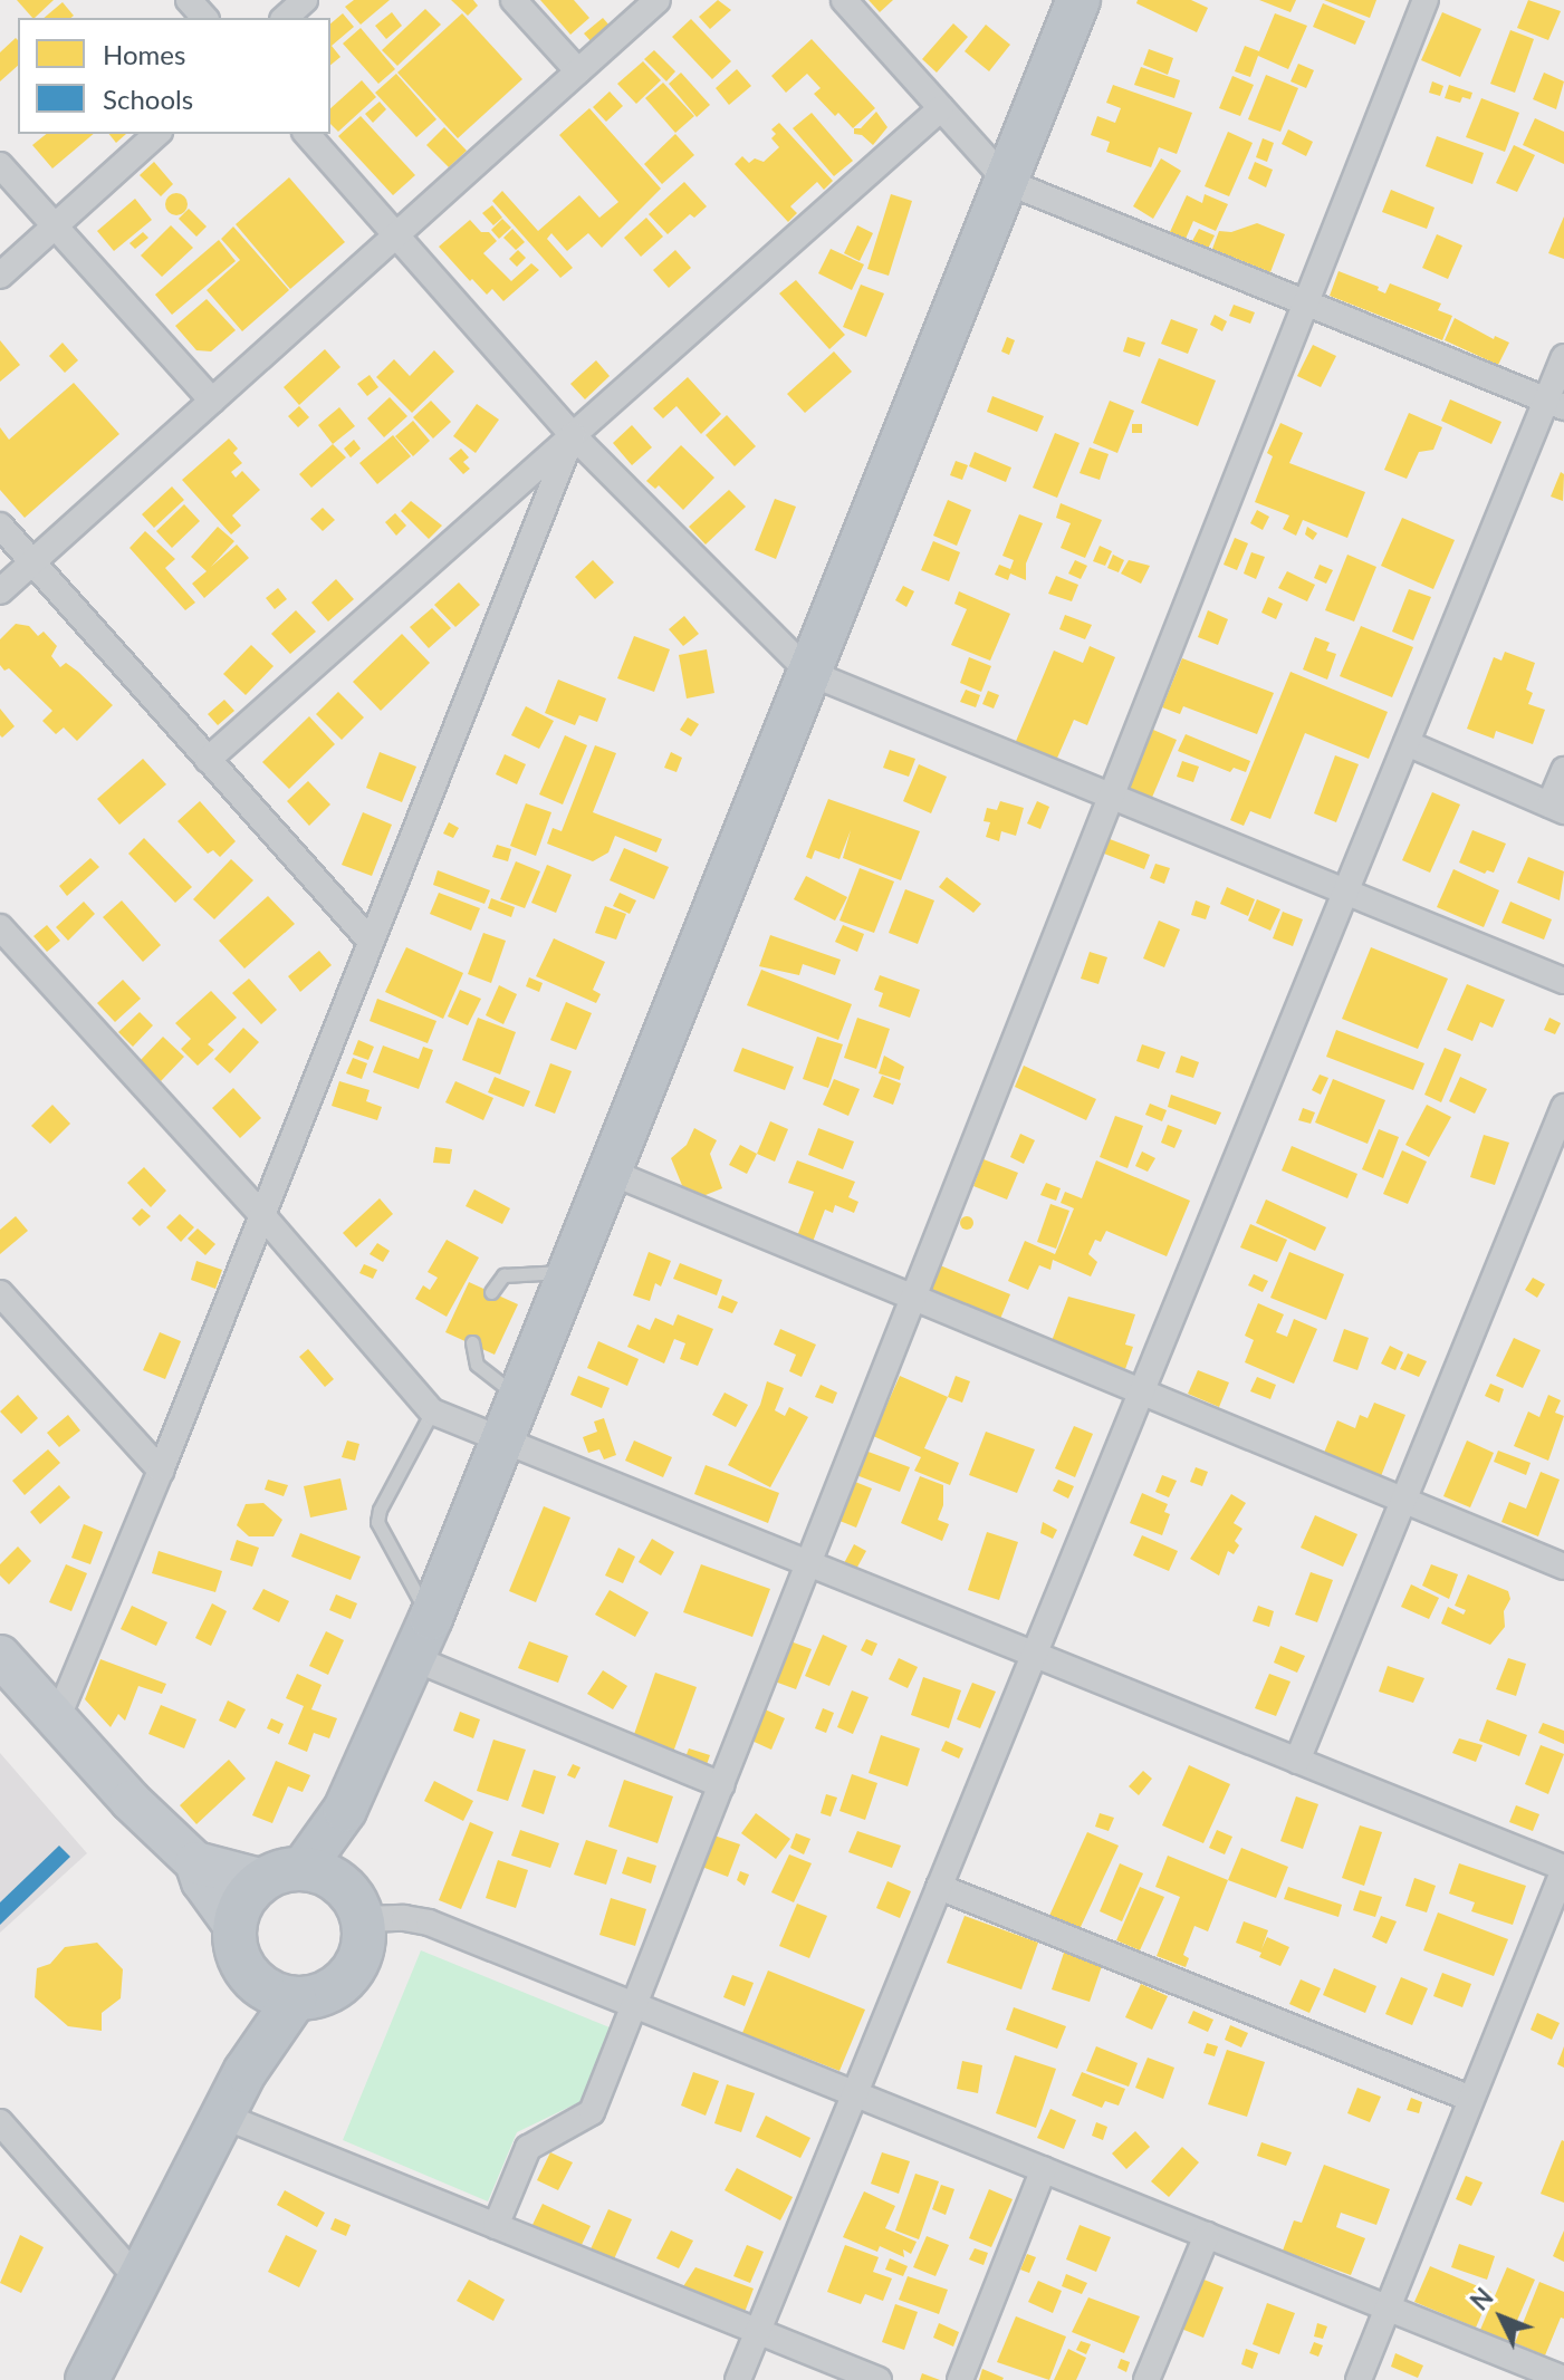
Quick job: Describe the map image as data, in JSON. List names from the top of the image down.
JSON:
{
  "legend": ["Homes", "Schools"],
  "north": "top left"
}
